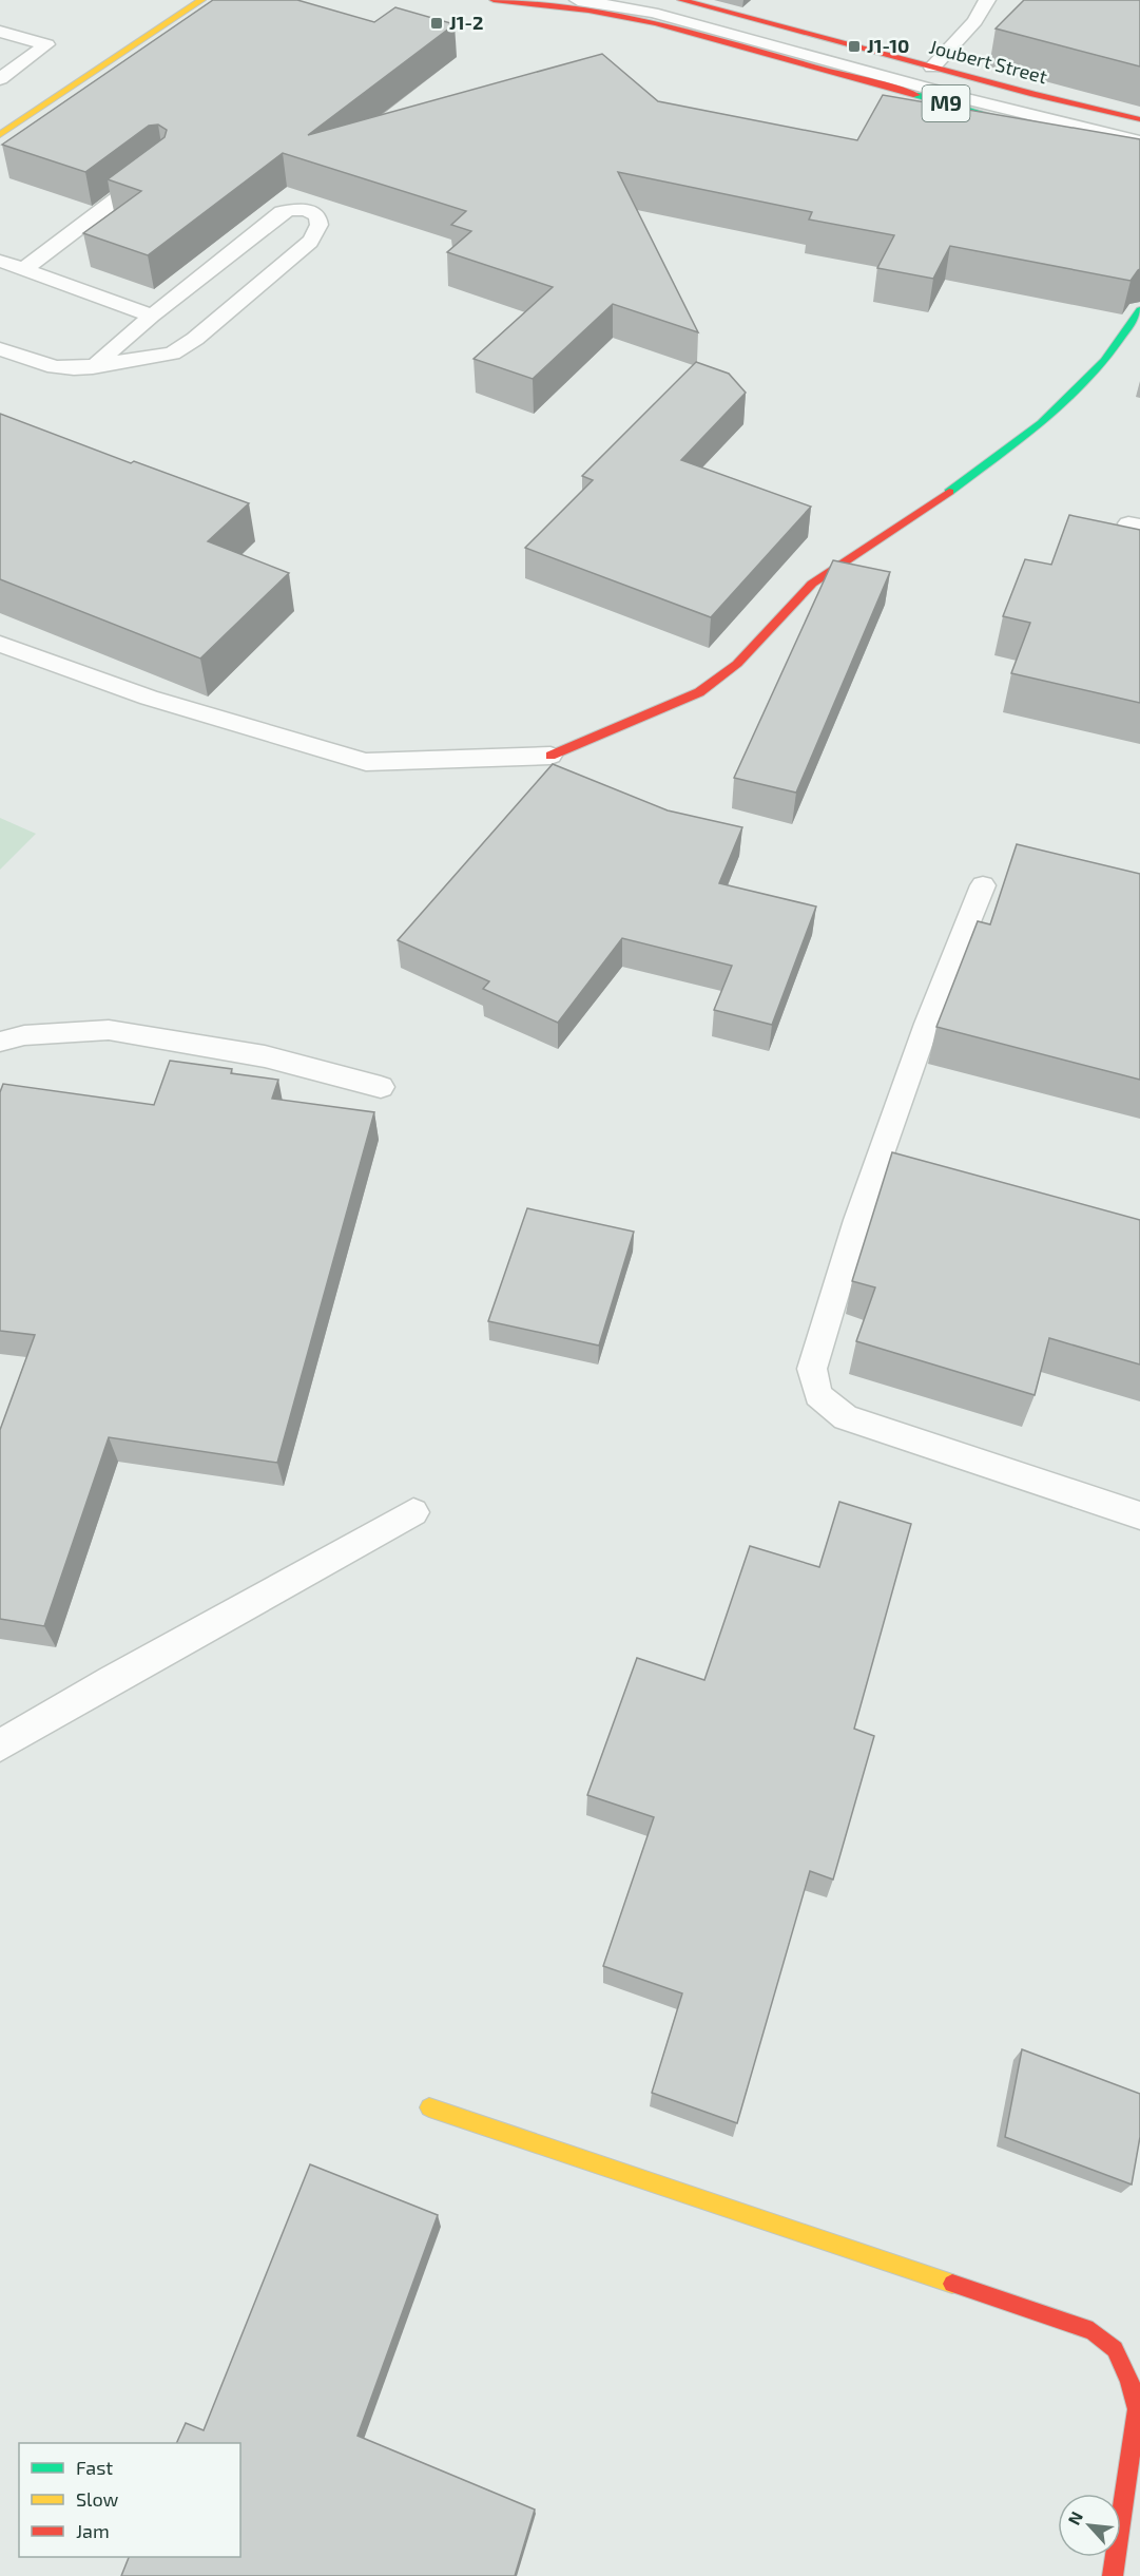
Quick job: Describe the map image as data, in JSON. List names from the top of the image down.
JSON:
{
  "streets": {
    "street": ["Joubert Street", "M9"]
  },
  "places": {
    "transit": ["J1-2", "J1-10"]
  },
  "legend": ["Fast", "Slow", "Jam"],
  "north": "top left"
}
